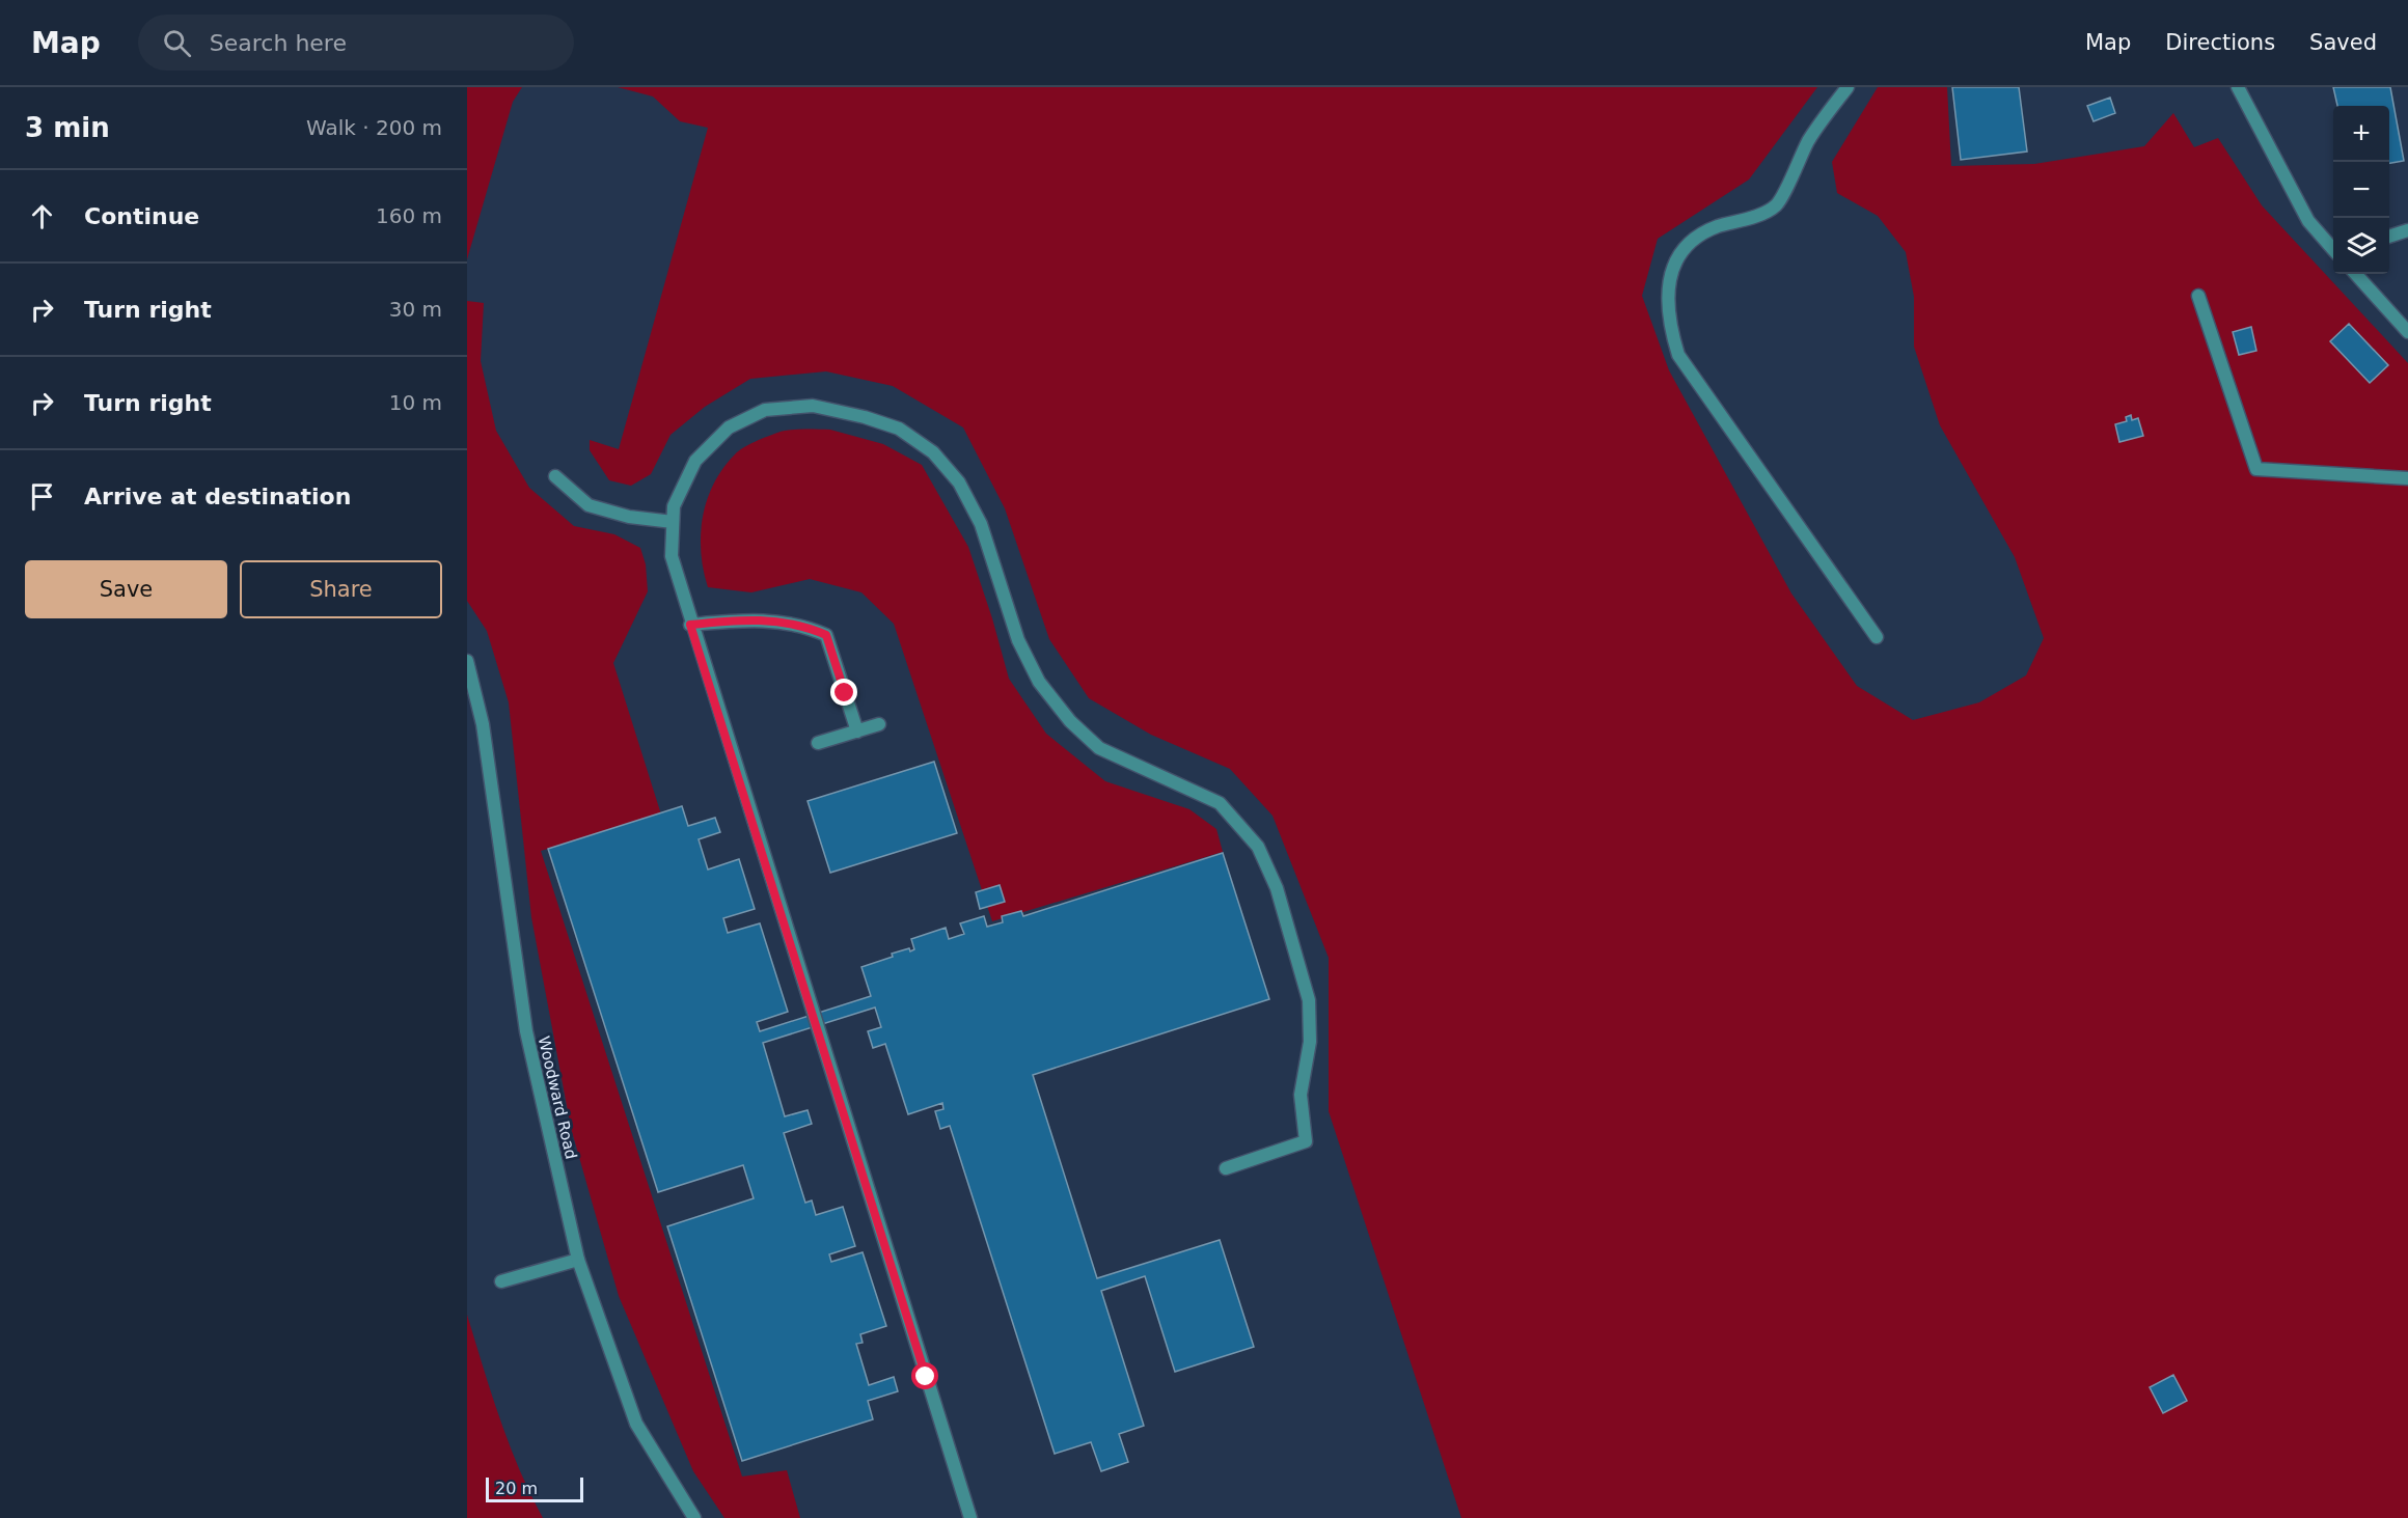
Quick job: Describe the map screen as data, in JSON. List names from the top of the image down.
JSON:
{
  "streets": {
    "street": ["Woodward Road"]
  },
  "scale_bar": "20 m",
  "page": {
    "header": "Map",
    "search": "Search here",
    "nav": ["Map", "Directions", "Saved"],
    "heading": ["3 min", "Walk · 200 m"],
    "map_buttons": ["+", "−"],
    "list": [
      ["Continue", "160 m"],
      ["Turn right", "30 m"],
      ["Turn right", "10 m"],
      "Arrive at destination"
    ],
    "buttons": ["Save", "Share"],
    "scale": "20 m"
  }
}
